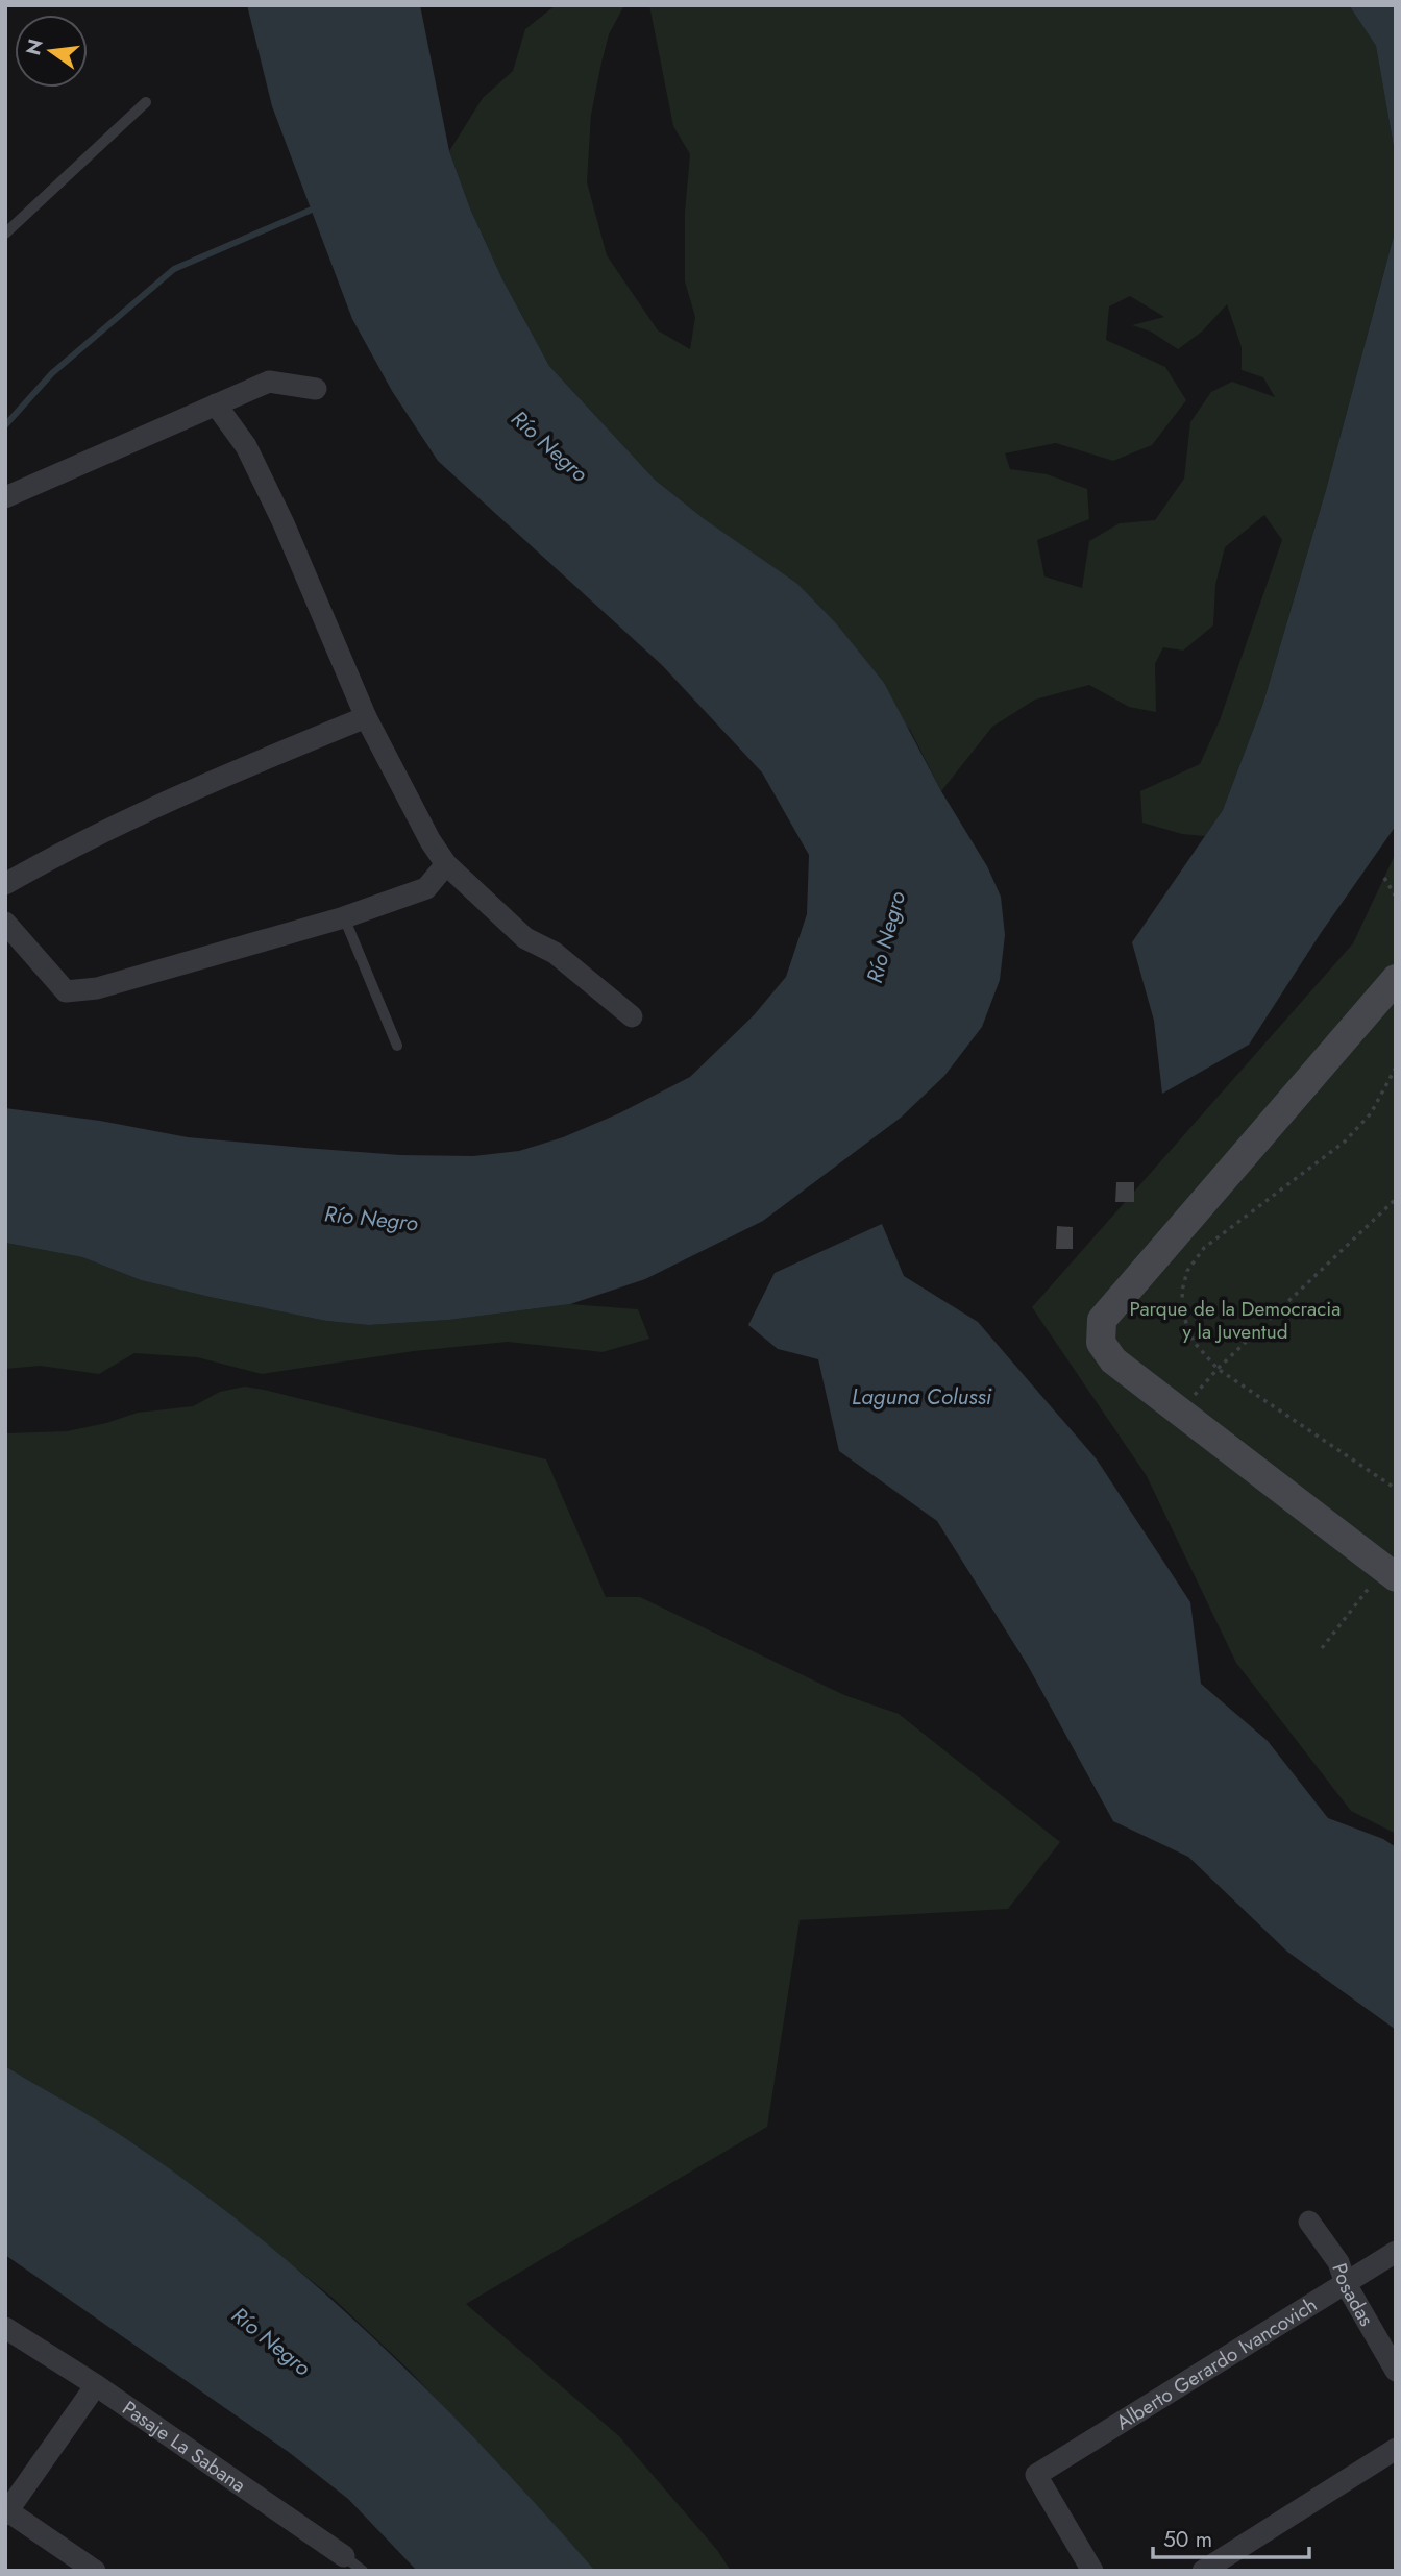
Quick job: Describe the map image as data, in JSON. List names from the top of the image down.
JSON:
{
  "streets": {
    "street": ["Posadas", "Alberto Gerardo Ivancovich", "Pasaje La Sabana"]
  },
  "crossings": [
    ["Posadas", "Alberto Gerardo Ivancovich"]
  ],
  "water": ["Río Negro", "Laguna Colussi"],
  "parks": ["Parque de la Democracia y la Juventud"],
  "scale_bar": "50 m",
  "north": "left"
}
